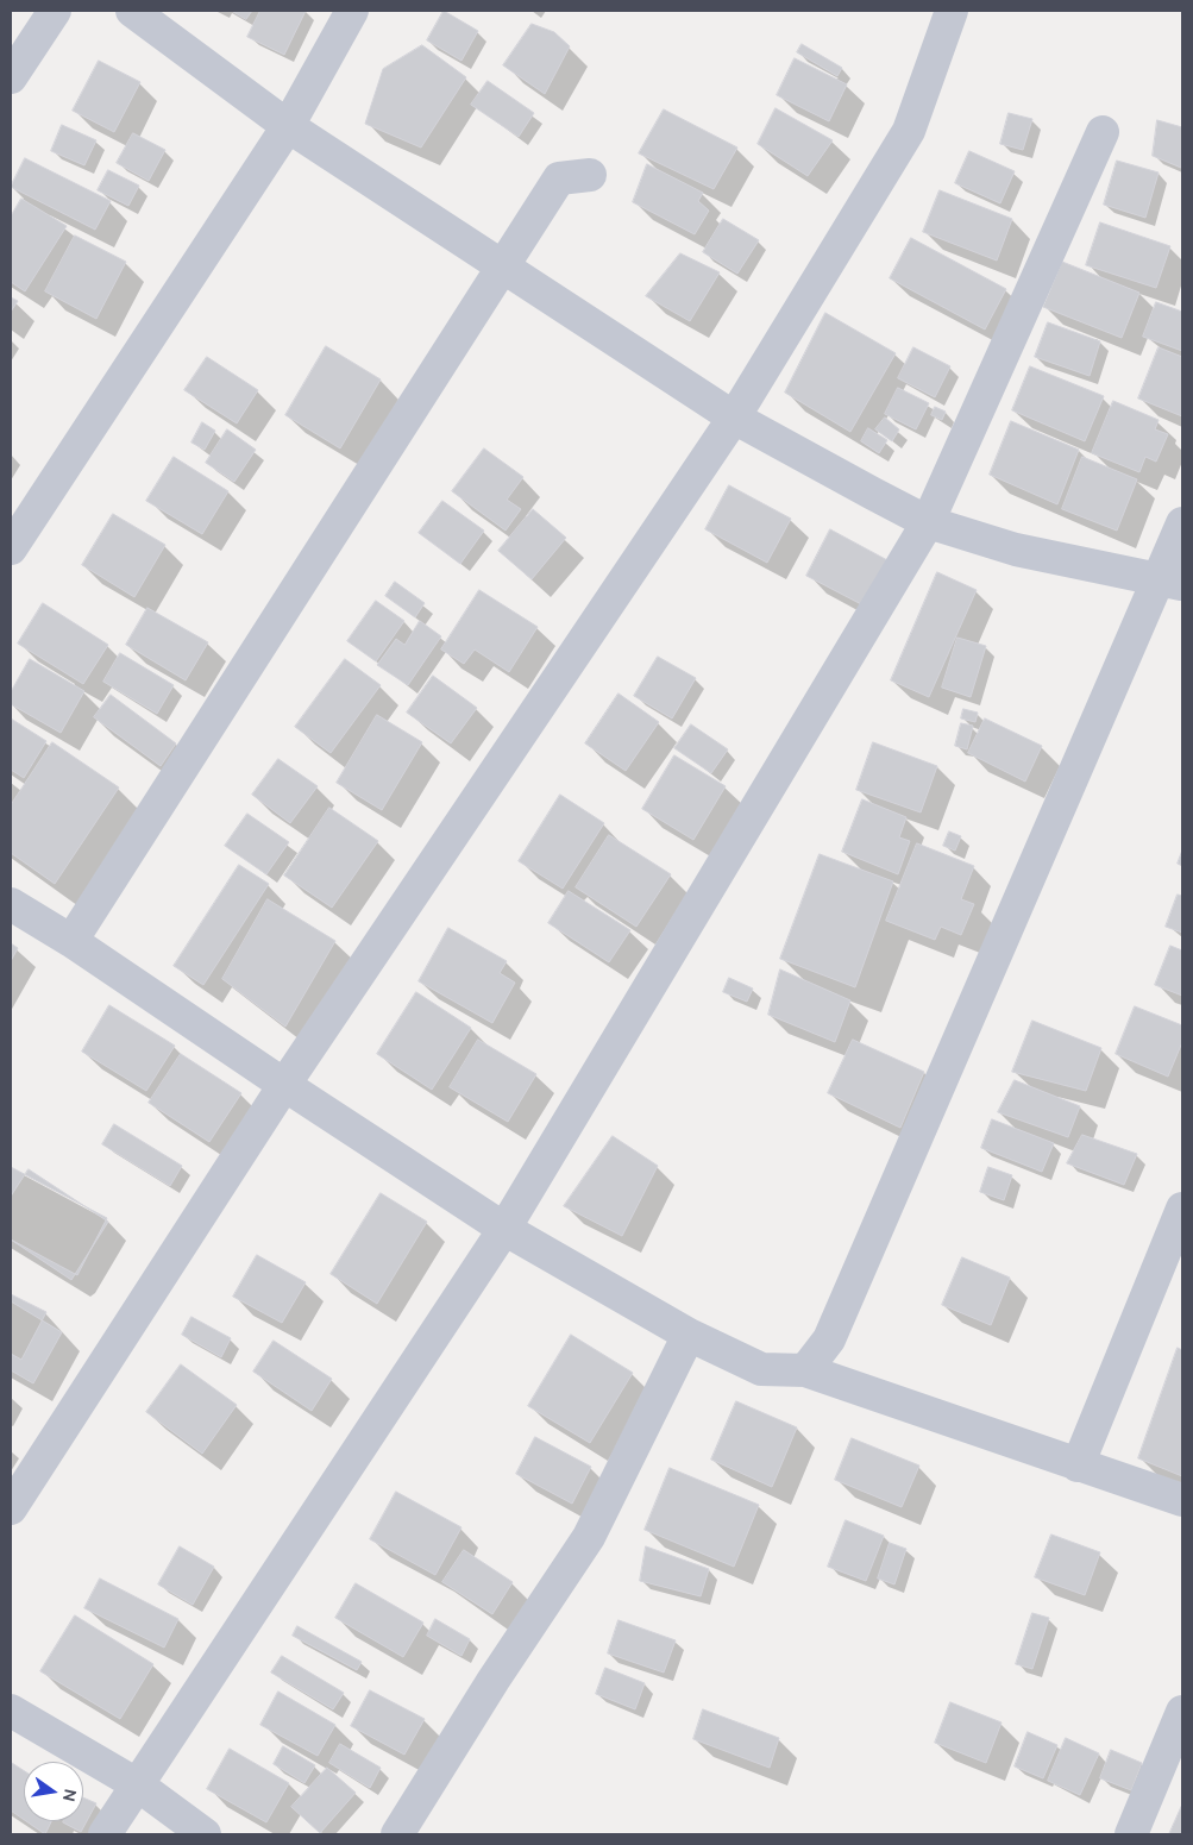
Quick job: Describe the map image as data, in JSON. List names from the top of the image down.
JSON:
{
  "north": "right"
}
